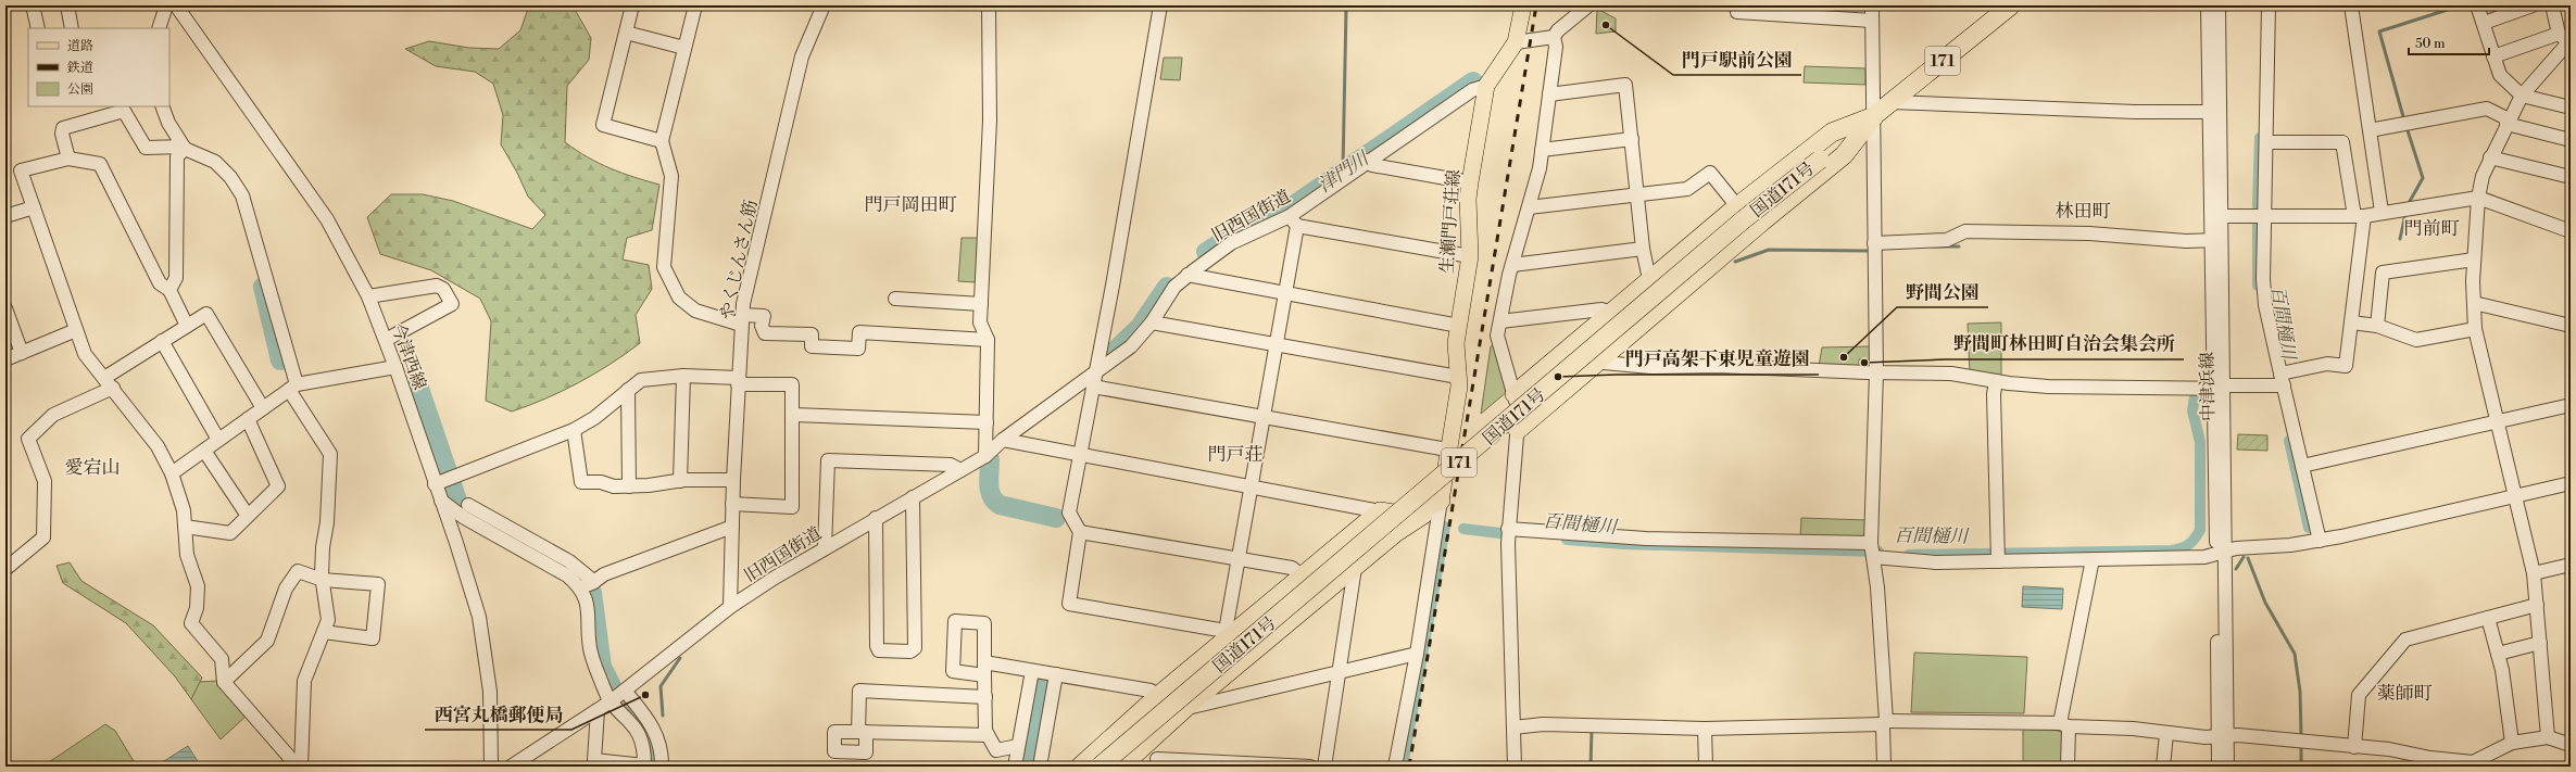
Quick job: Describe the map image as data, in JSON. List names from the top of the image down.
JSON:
{
  "streets": {
    "highway": ["171", "国道171号"],
    "main road": ["生瀬門戸荘線"],
    "street": [
      "旧西国街道",
      "やくじんさん筋",
      "今津西線",
      "中津浜線"
    ]
  },
  "crossings": [
    ["171", "国道171号"],
    ["171", "生瀬門戸荘線"],
    ["旧西国街道", "生瀬門戸荘線"],
    ["旧西国街道", "やくじんさん筋"]
  ],
  "districts": [
    "門戸岡田町",
    "林田町",
    "門前町",
    "門戸荘",
    "愛宕山",
    "薬師町"
  ],
  "water": ["津門川", "百間樋川"],
  "places": [
    "門戸駅前公園",
    "野間公園",
    "野間町林田町自治会集会所",
    "門戸高架下東児童遊園",
    "西宮丸橋郵便局"
  ],
  "legend": ["道路", "鉄道", "公園"],
  "scale_bar": "50 m"
}
